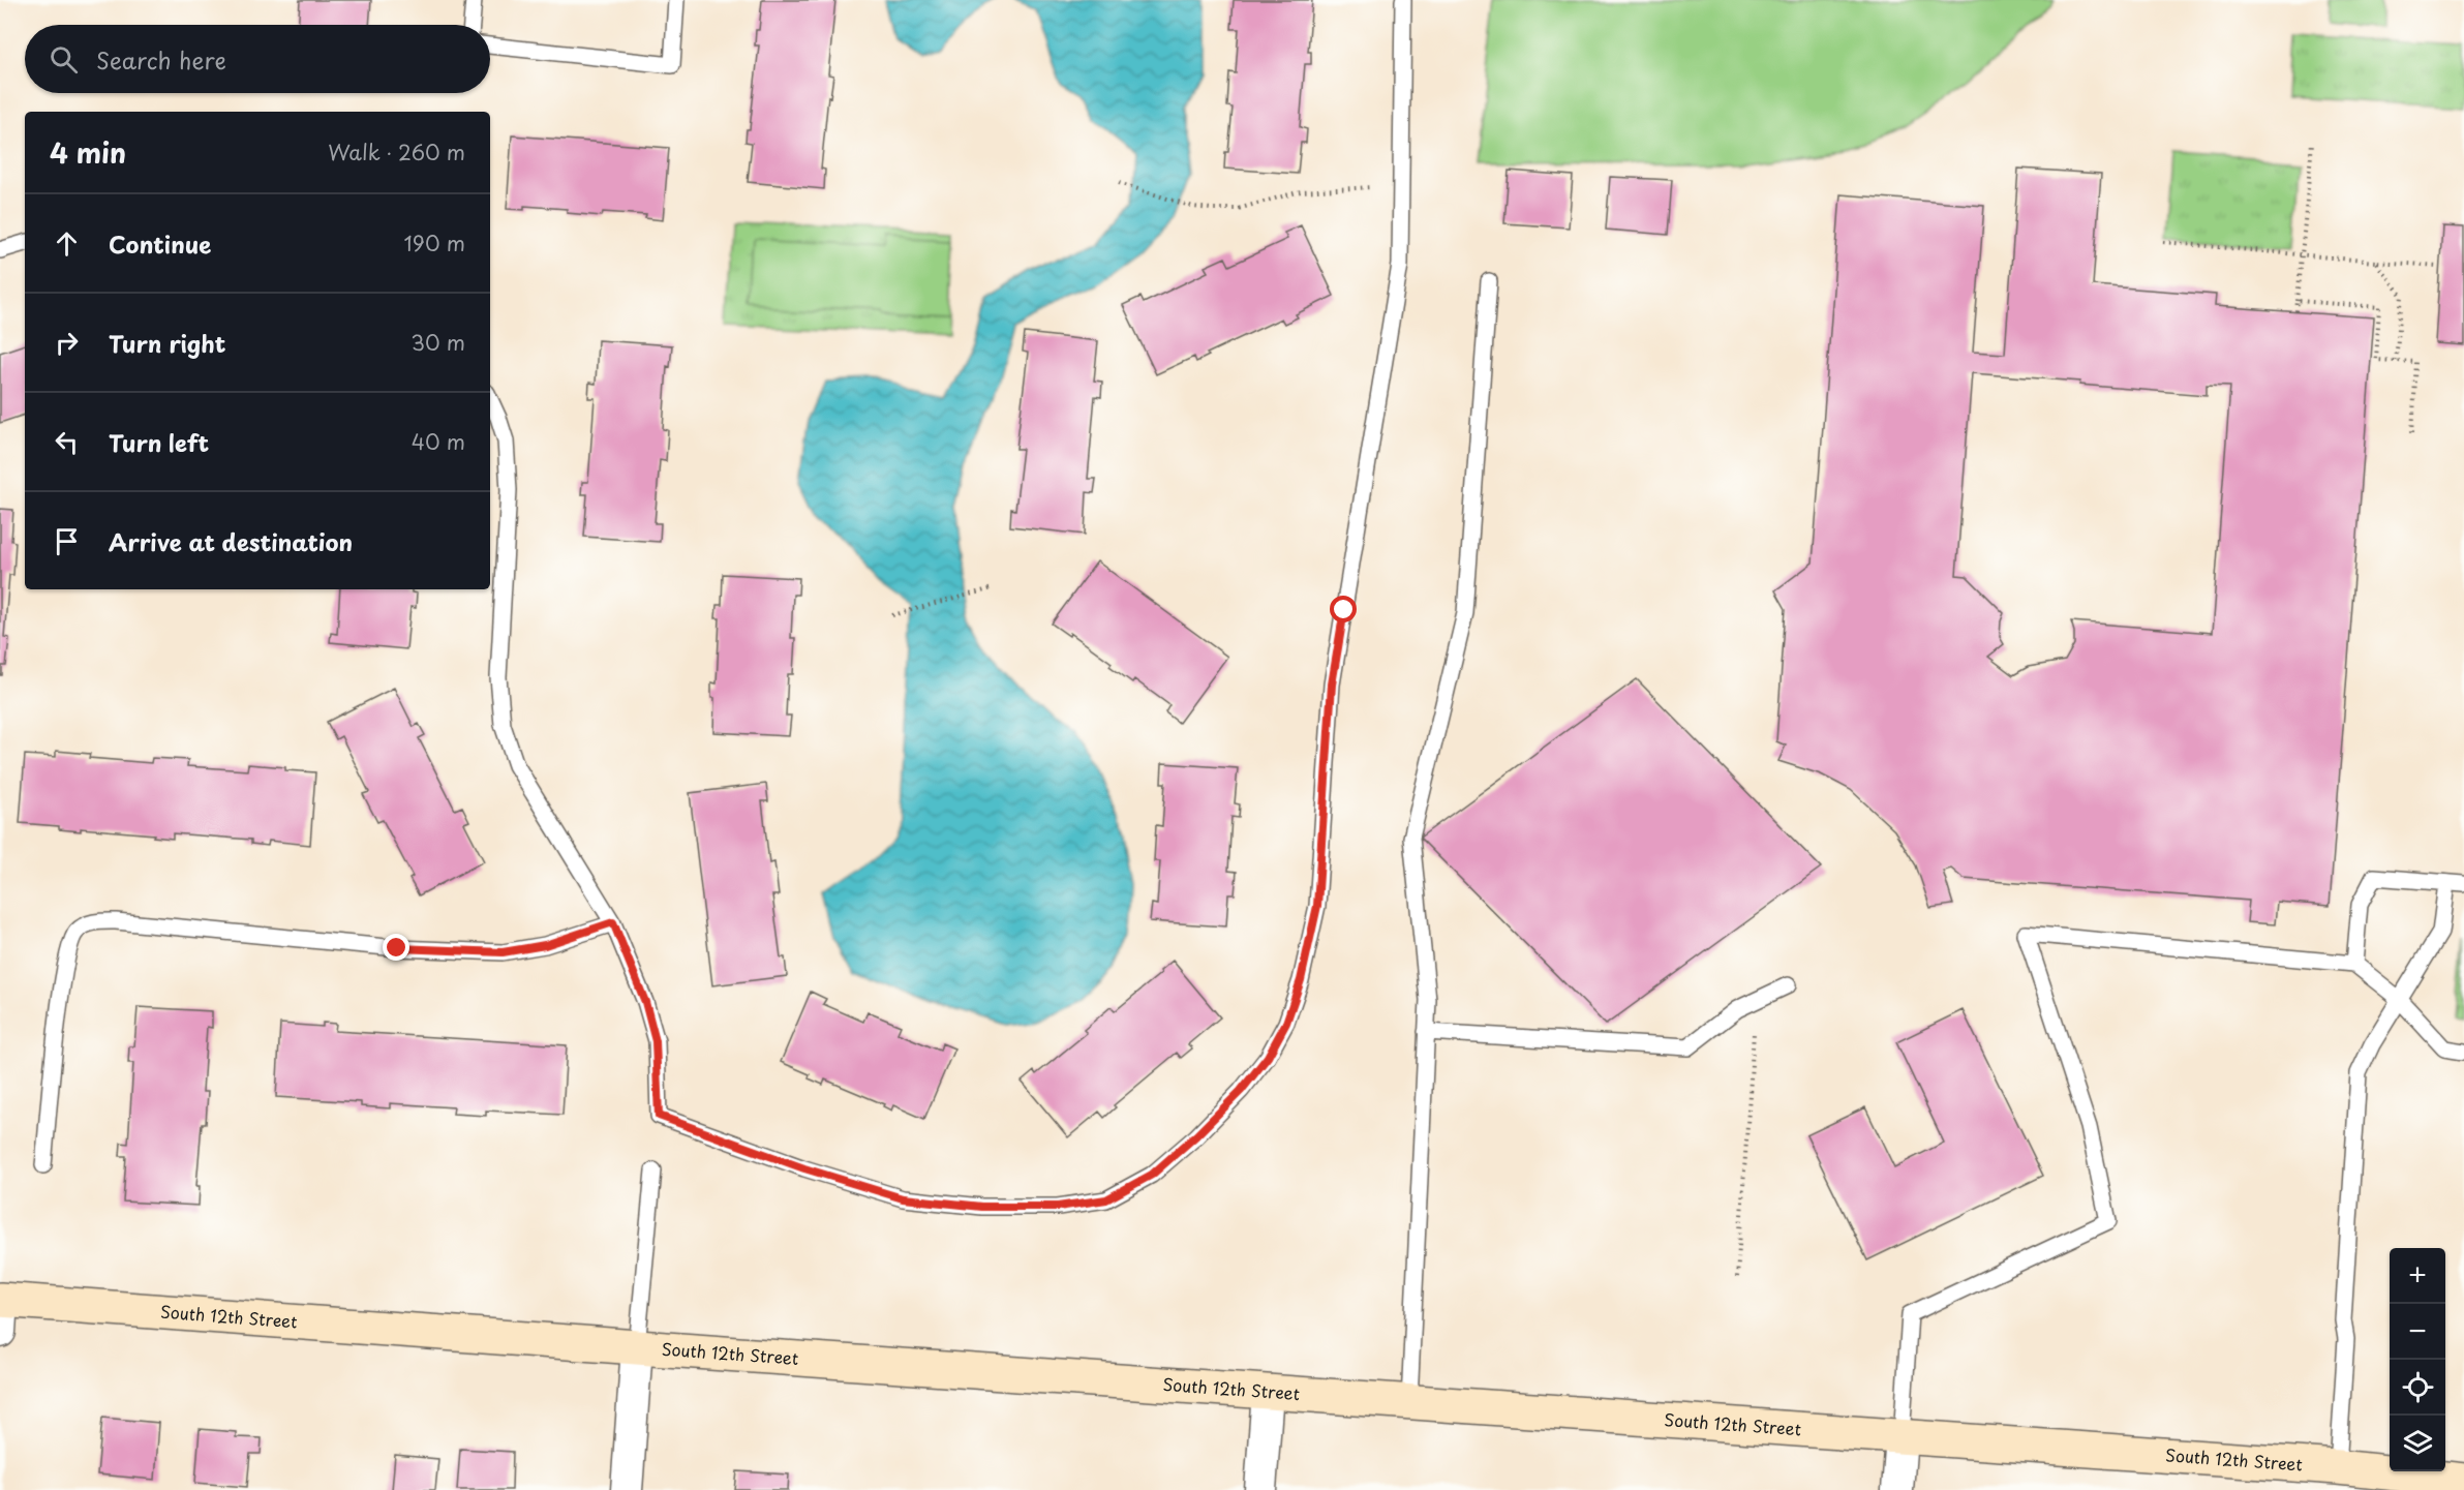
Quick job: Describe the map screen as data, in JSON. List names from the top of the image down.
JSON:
{
  "streets": {
    "main road": ["South 12th Street"]
  },
  "page": {
    "search": "Search here",
    "heading": ["4 min", "Walk · 260 m"],
    "list": [
      ["Continue", "190 m"],
      ["Turn right", "30 m"],
      ["Turn left", "40 m"],
      "Arrive at destination"
    ],
    "map_buttons": ["+", "−"]
  }
}
